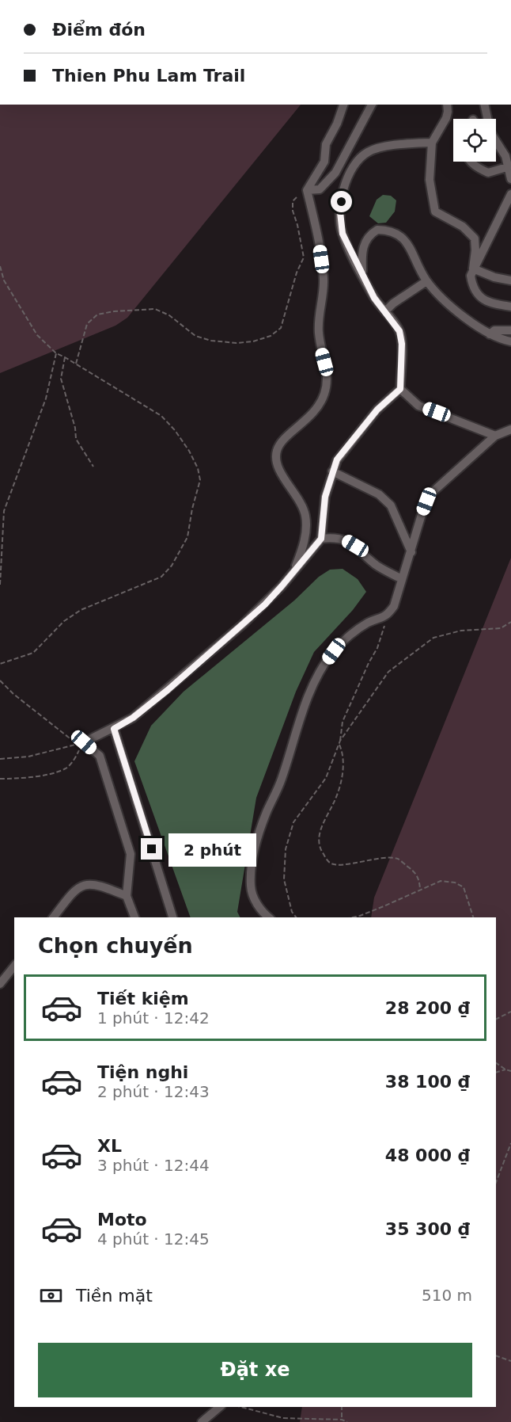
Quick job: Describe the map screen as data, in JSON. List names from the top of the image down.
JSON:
{
  "page": {
    "banner": ["Điểm đón", "Thien Phu Lam Trail"],
    "bubble": "2 phút",
    "heading": "Chọn chuyến",
    "list": [
      {
        "name": "Tiết kiệm",
        "note": "1 phút · 12:42",
        "value": "28 200 ₫"
      },
      {
        "name": "Tiện nghi",
        "note": "2 phút · 12:43",
        "value": "38 100 ₫"
      },
      {
        "name": "XL",
        "note": "3 phút · 12:44",
        "value": "48 000 ₫"
      },
      {
        "name": "Moto",
        "note": "4 phút · 12:45",
        "value": "35 300 ₫"
      }
    ],
    "pay": ["Tiền mặt", "510 m"],
    "buttons": "Đặt xe"
  }
}
